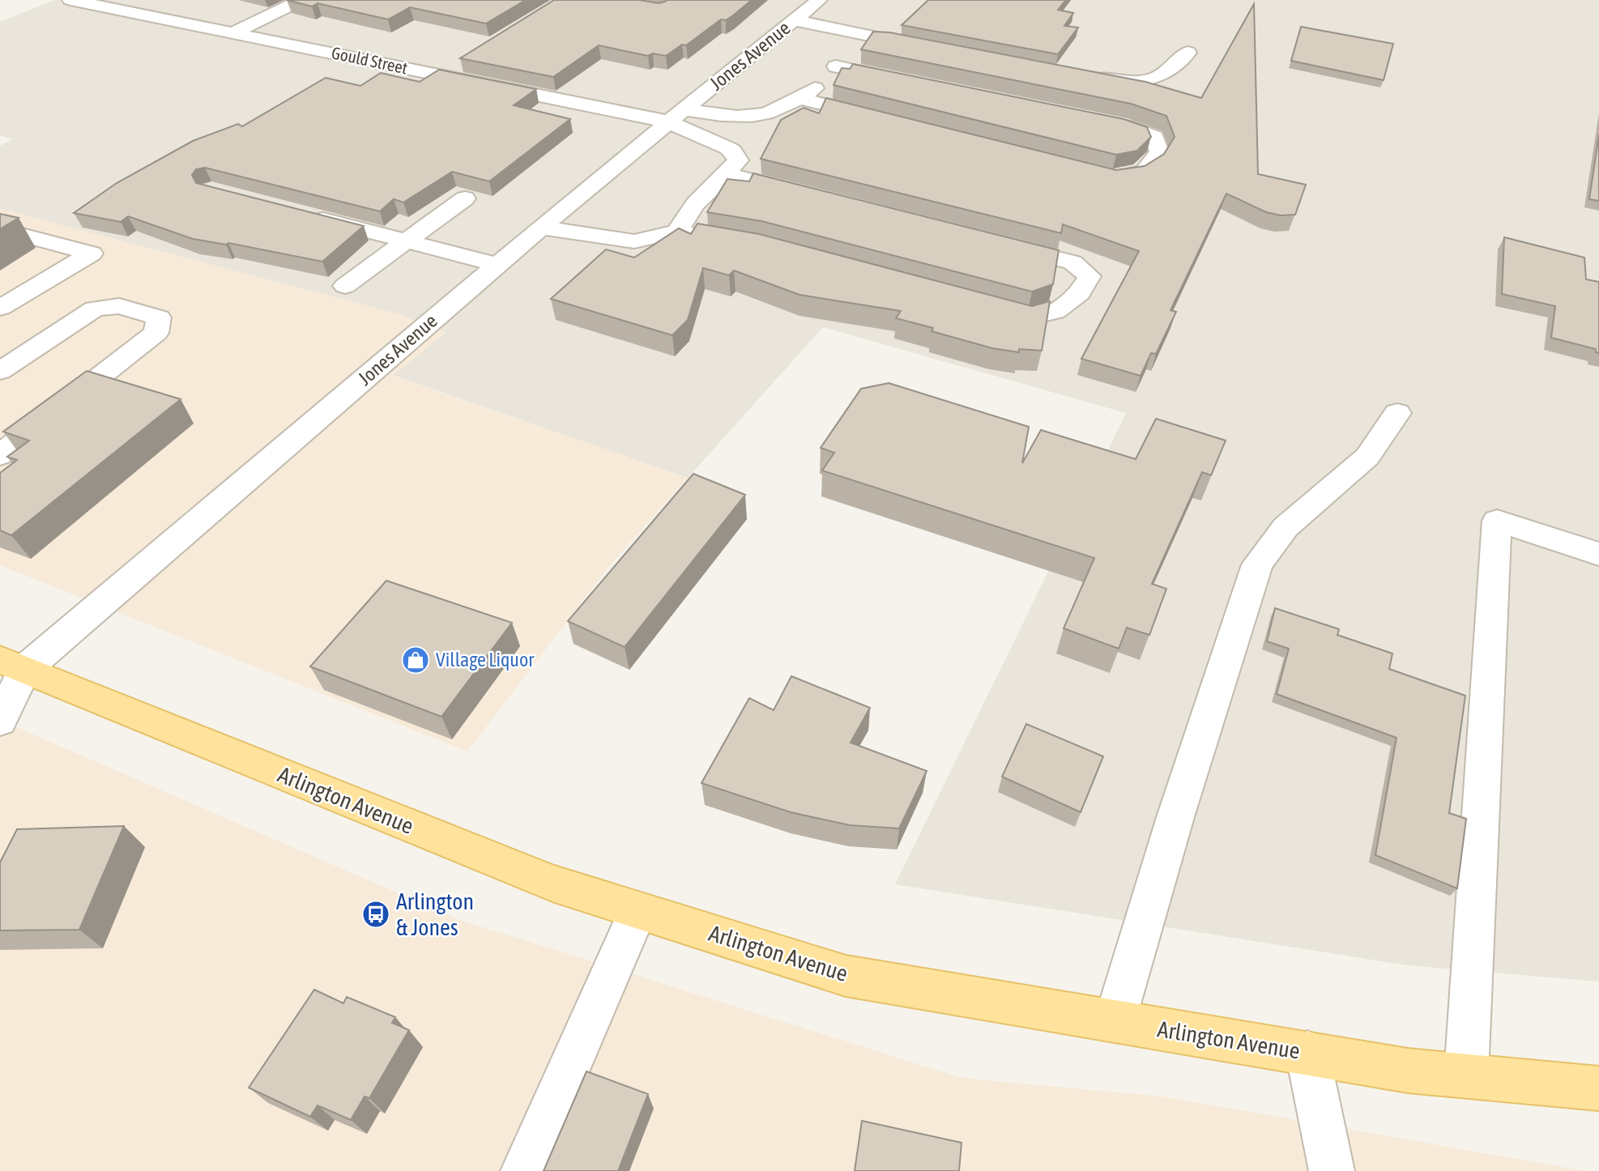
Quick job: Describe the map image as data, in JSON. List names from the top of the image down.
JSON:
{
  "streets": {
    "main road": ["Arlington Avenue"],
    "street": ["Jones Avenue", "Gould Street"]
  },
  "crossings": [
    ["Jones Avenue", "Gould Street"],
    ["Jones Avenue", "Arlington Avenue"]
  ],
  "places": {
    "shop": ["Village Liquor"],
    "bus stop": ["Arlington & Jones"]
  }
}
